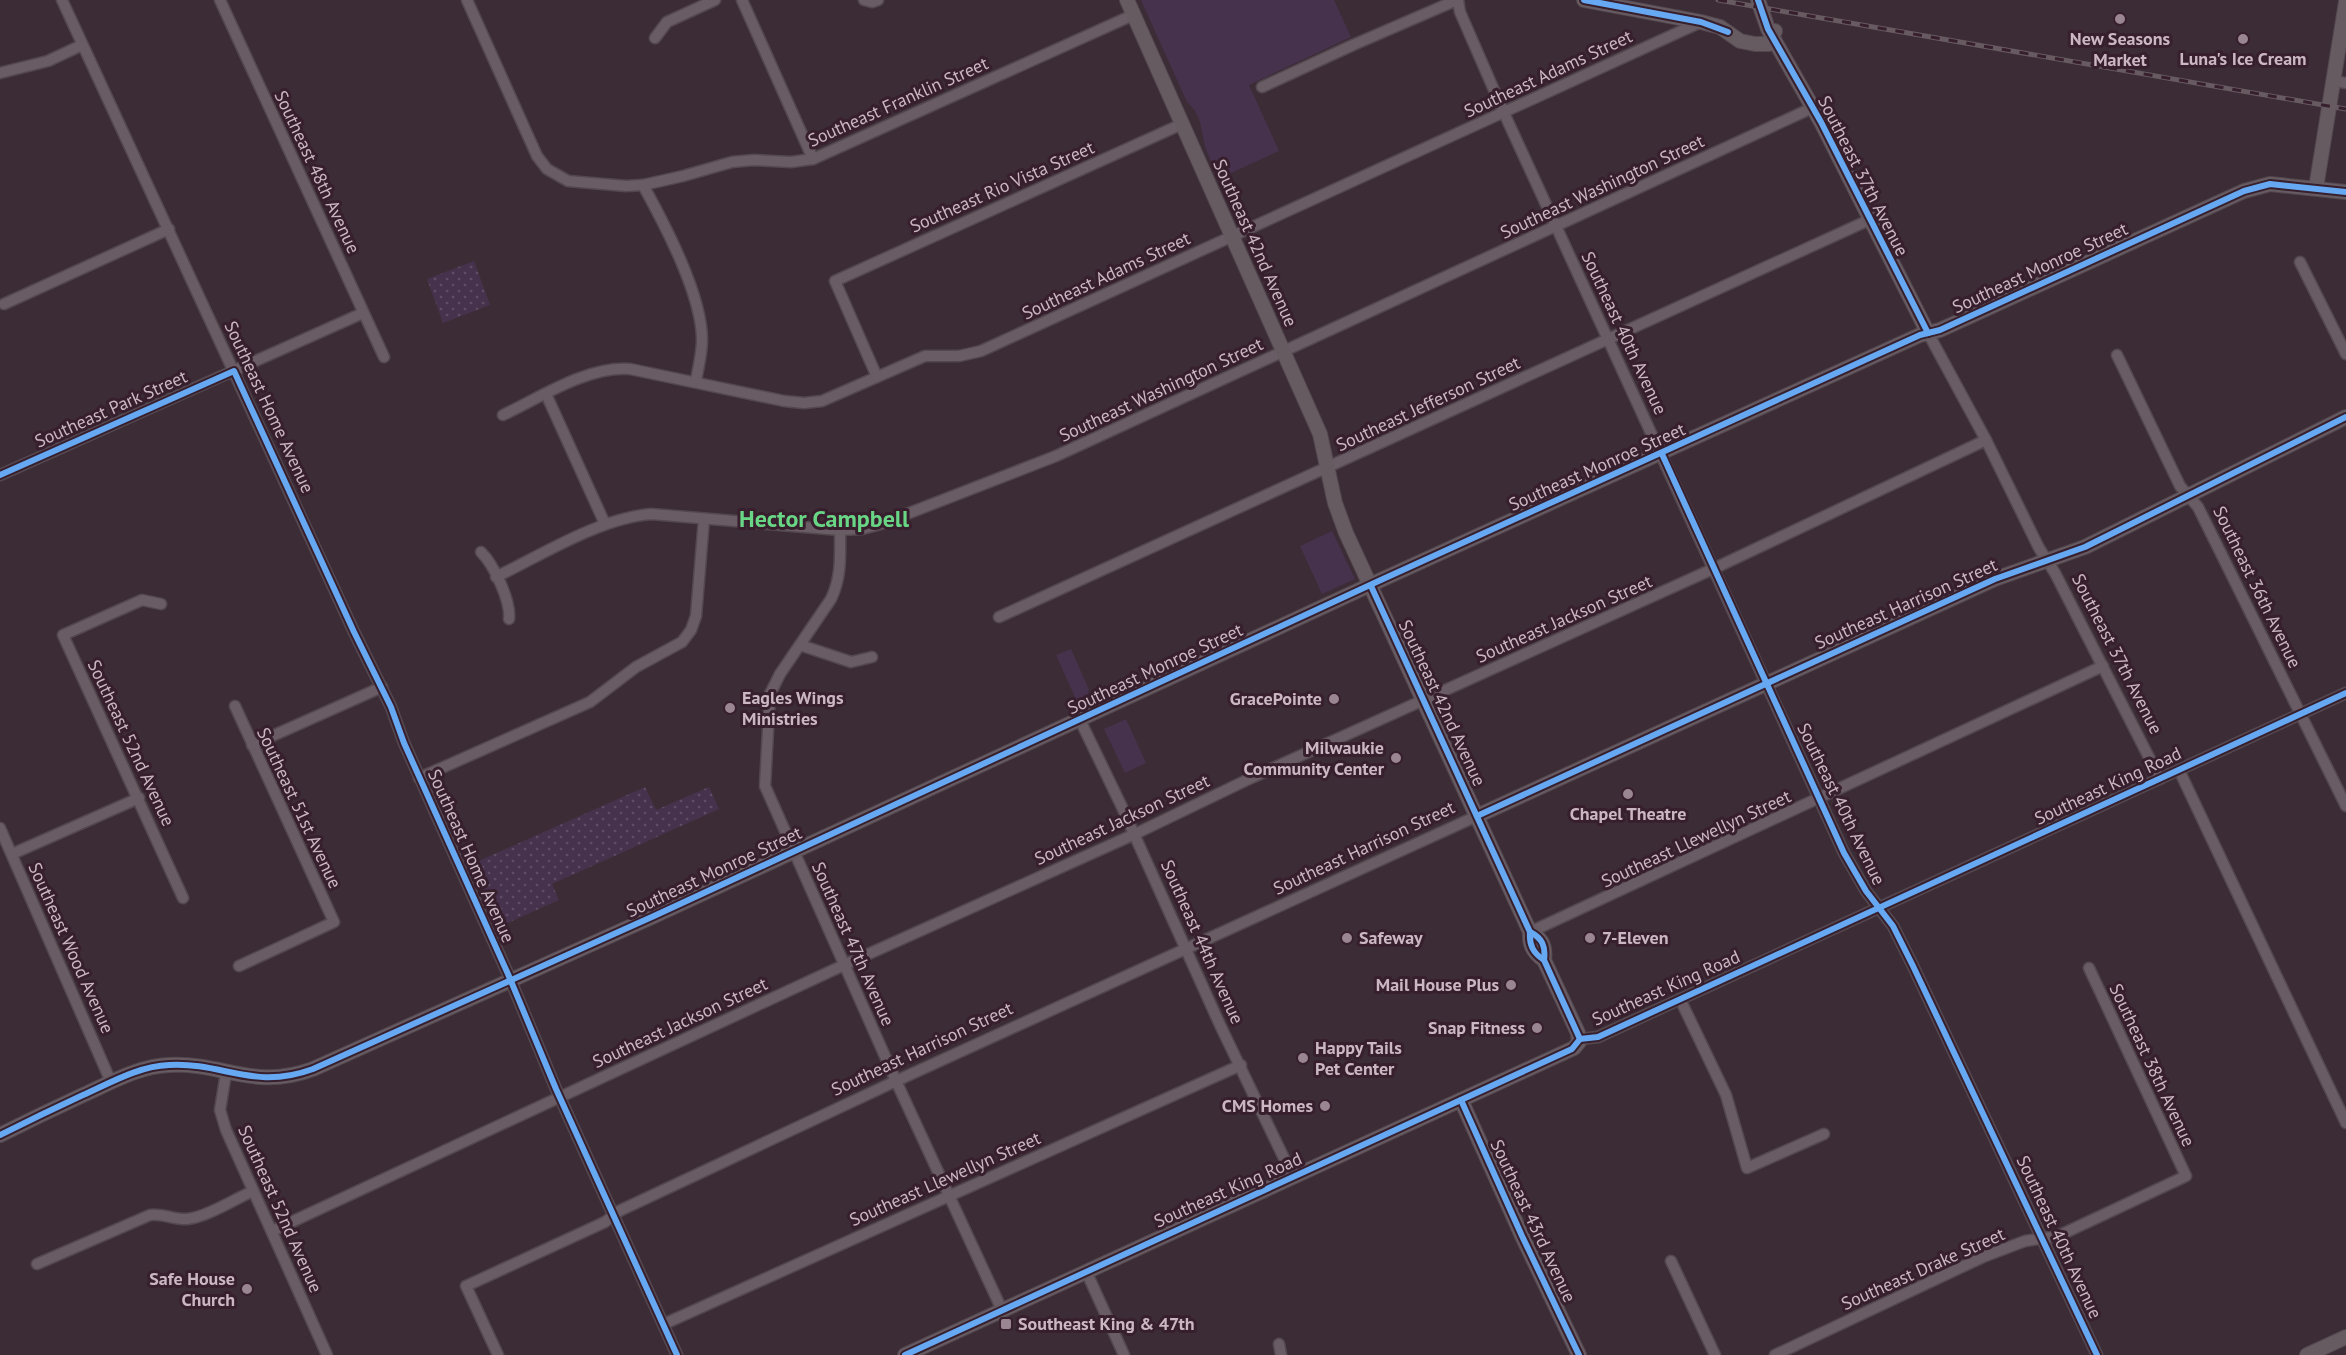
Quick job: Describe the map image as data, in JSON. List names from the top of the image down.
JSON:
{
  "streets": {
    "street": [
      "Southeast Adams Street",
      "Southeast Franklin Street",
      "Southeast 48th Avenue",
      "Southeast 37th Avenue",
      "Southeast Rio Vista Street",
      "Southeast Washington Street",
      "Southeast 42nd Avenue",
      "Southeast Monroe Street",
      "Southeast 40th Avenue",
      "Southeast Jefferson Street",
      "Southeast Home Avenue",
      "Southeast Park Street",
      "Southeast 36th Avenue",
      "Southeast Harrison Street",
      "Southeast Jackson Street",
      "Southeast 52nd Avenue",
      "Southeast King Road",
      "Southeast 51st Avenue",
      "Southeast Llewellyn Street",
      "Southeast 44th Avenue",
      "Southeast 47th Avenue",
      "Southeast Wood Avenue",
      "Southeast 38th Avenue",
      "Southeast 43rd Avenue",
      "Southeast Drake Street"
    ]
  },
  "crossings": [
    ["Southeast Adams Street", "Southeast Rio Vista Street"],
    ["Southeast Adams Street", "Southeast 42nd Avenue"],
    ["Southeast Adams Street", "Southeast 40th Avenue"],
    ["Southeast Franklin Street", "Southeast 42nd Avenue"],
    ["Southeast 48th Avenue", "Southeast Park Street"],
    ["Southeast 37th Avenue", "Southeast Washington Street"],
    ["Southeast 37th Avenue", "Southeast Monroe Street"],
    ["Southeast 37th Avenue", "Southeast Jefferson Street"],
    ["Southeast 37th Avenue", "Southeast Harrison Street"],
    ["Southeast 37th Avenue", "Southeast Jackson Street"],
    ["Southeast 37th Avenue", "Southeast King Road"],
    ["Southeast 37th Avenue", "Southeast Llewellyn Street"],
    ["Southeast Rio Vista Street", "Southeast 42nd Avenue"],
    ["Southeast Washington Street", "Southeast 42nd Avenue"],
    ["Southeast Washington Street", "Southeast 40th Avenue"],
    ["Southeast Washington Street", "Southeast 47th Avenue"],
    ["Southeast 42nd Avenue", "Southeast Monroe Street"],
    ["Southeast 42nd Avenue", "Southeast Jefferson Street"],
    ["Southeast 42nd Avenue", "Southeast Harrison Street"],
    ["Southeast 42nd Avenue", "Southeast Jackson Street"],
    ["Southeast 42nd Avenue", "Southeast King Road"],
    ["Southeast 42nd Avenue", "Southeast Llewellyn Street"],
    ["Southeast Monroe Street", "Southeast 40th Avenue"],
    ["Southeast Monroe Street", "Southeast Home Avenue"],
    ["Southeast Monroe Street", "Southeast 52nd Avenue"],
    ["Southeast Monroe Street", "Southeast 44th Avenue"],
    ["Southeast Monroe Street", "Southeast 47th Avenue"],
    ["Southeast Monroe Street", "Southeast Wood Avenue"],
    ["Southeast 40th Avenue", "Southeast Jefferson Street"],
    ["Southeast 40th Avenue", "Southeast Harrison Street"],
    ["Southeast 40th Avenue", "Southeast Jackson Street"],
    ["Southeast 40th Avenue", "Southeast King Road"],
    ["Southeast 40th Avenue", "Southeast Llewellyn Street"],
    ["Southeast 40th Avenue", "Southeast Drake Street"],
    ["Southeast Home Avenue", "Southeast Park Street"],
    ["Southeast Home Avenue", "Southeast Harrison Street"],
    ["Southeast Home Avenue", "Southeast Jackson Street"],
    ["Southeast Home Avenue", "Southeast Llewellyn Street"],
    ["Southeast 36th Avenue", "Southeast Harrison Street"],
    ["Southeast 36th Avenue", "Southeast King Road"],
    ["Southeast Harrison Street", "Southeast 44th Avenue"],
    ["Southeast Harrison Street", "Southeast 47th Avenue"],
    ["Southeast Jackson Street", "Southeast 52nd Avenue"],
    ["Southeast Jackson Street", "Southeast 44th Avenue"],
    ["Southeast Jackson Street", "Southeast 47th Avenue"],
    ["Southeast King Road", "Southeast 44th Avenue"],
    ["Southeast King Road", "Southeast 47th Avenue"],
    ["Southeast King Road", "Southeast 43rd Avenue"],
    ["Southeast Llewellyn Street", "Southeast 44th Avenue"],
    ["Southeast Llewellyn Street", "Southeast 47th Avenue"],
    ["Southeast 38th Avenue", "Southeast Drake Street"]
  ],
  "districts": ["Hector Campbell"],
  "places": {
    "other": [
      "New Seasons Market",
      "Luna's Ice Cream",
      "GracePointe",
      "Eagles Wings Ministries",
      "Milwaukie Community Center",
      "Chapel Theatre",
      "Safeway",
      "7-Eleven",
      "Mail House Plus",
      "Snap Fitness",
      "Happy Tails Pet Center",
      "CMS Homes",
      "Safe House Church"
    ],
    "transit": ["Southeast King & 47th"]
  }
}
